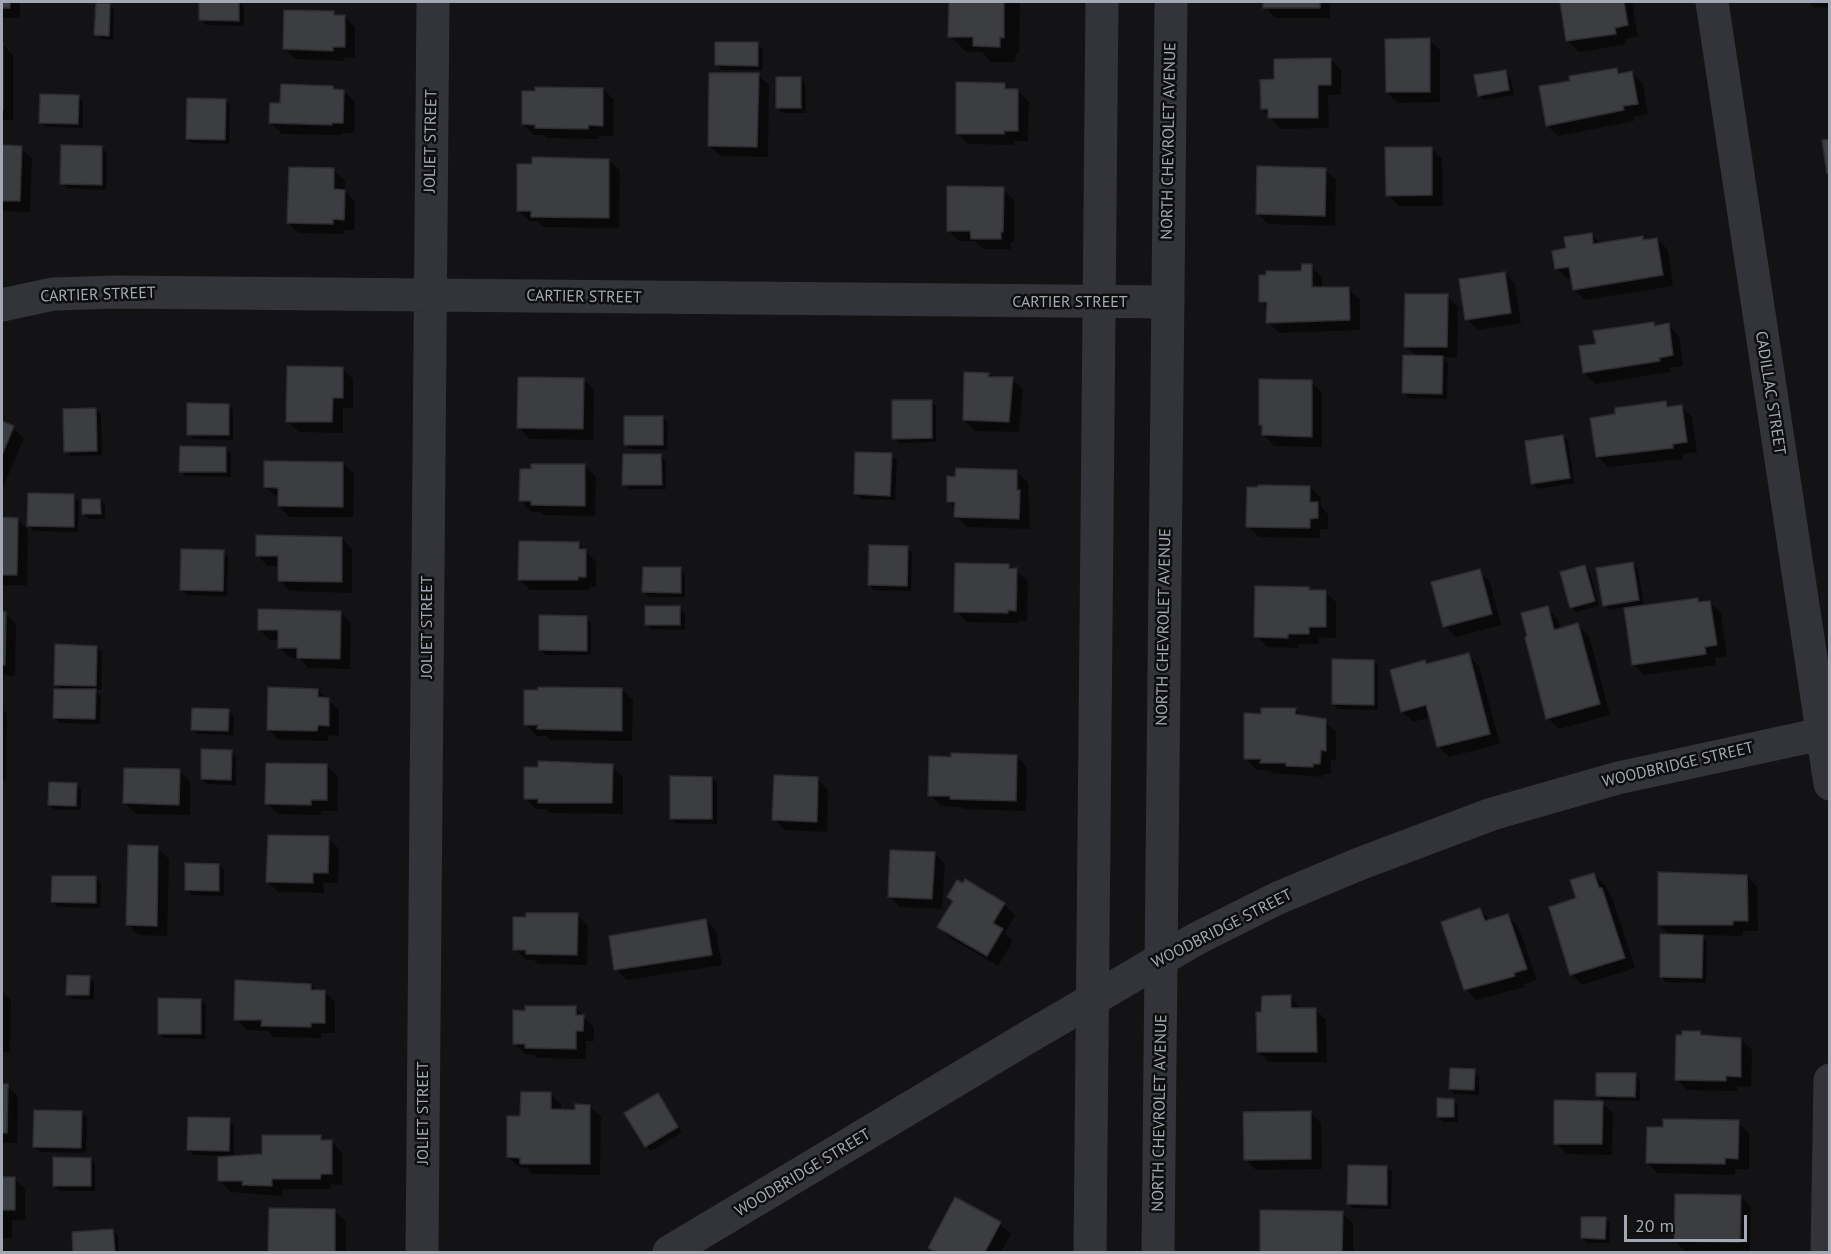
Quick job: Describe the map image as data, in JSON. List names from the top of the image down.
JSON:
{
  "streets": {
    "street": [
      "JOLIET STREET",
      "NORTH CHEVROLET AVENUE",
      "CARTIER STREET",
      "CADILLAC STREET",
      "WOODBRIDGE STREET"
    ]
  },
  "crossings": [
    ["JOLIET STREET", "CARTIER STREET"],
    ["NORTH CHEVROLET AVENUE", "CARTIER STREET"],
    ["NORTH CHEVROLET AVENUE", "WOODBRIDGE STREET"],
    ["CADILLAC STREET", "WOODBRIDGE STREET"]
  ],
  "scale_bar": "20 m"
}
